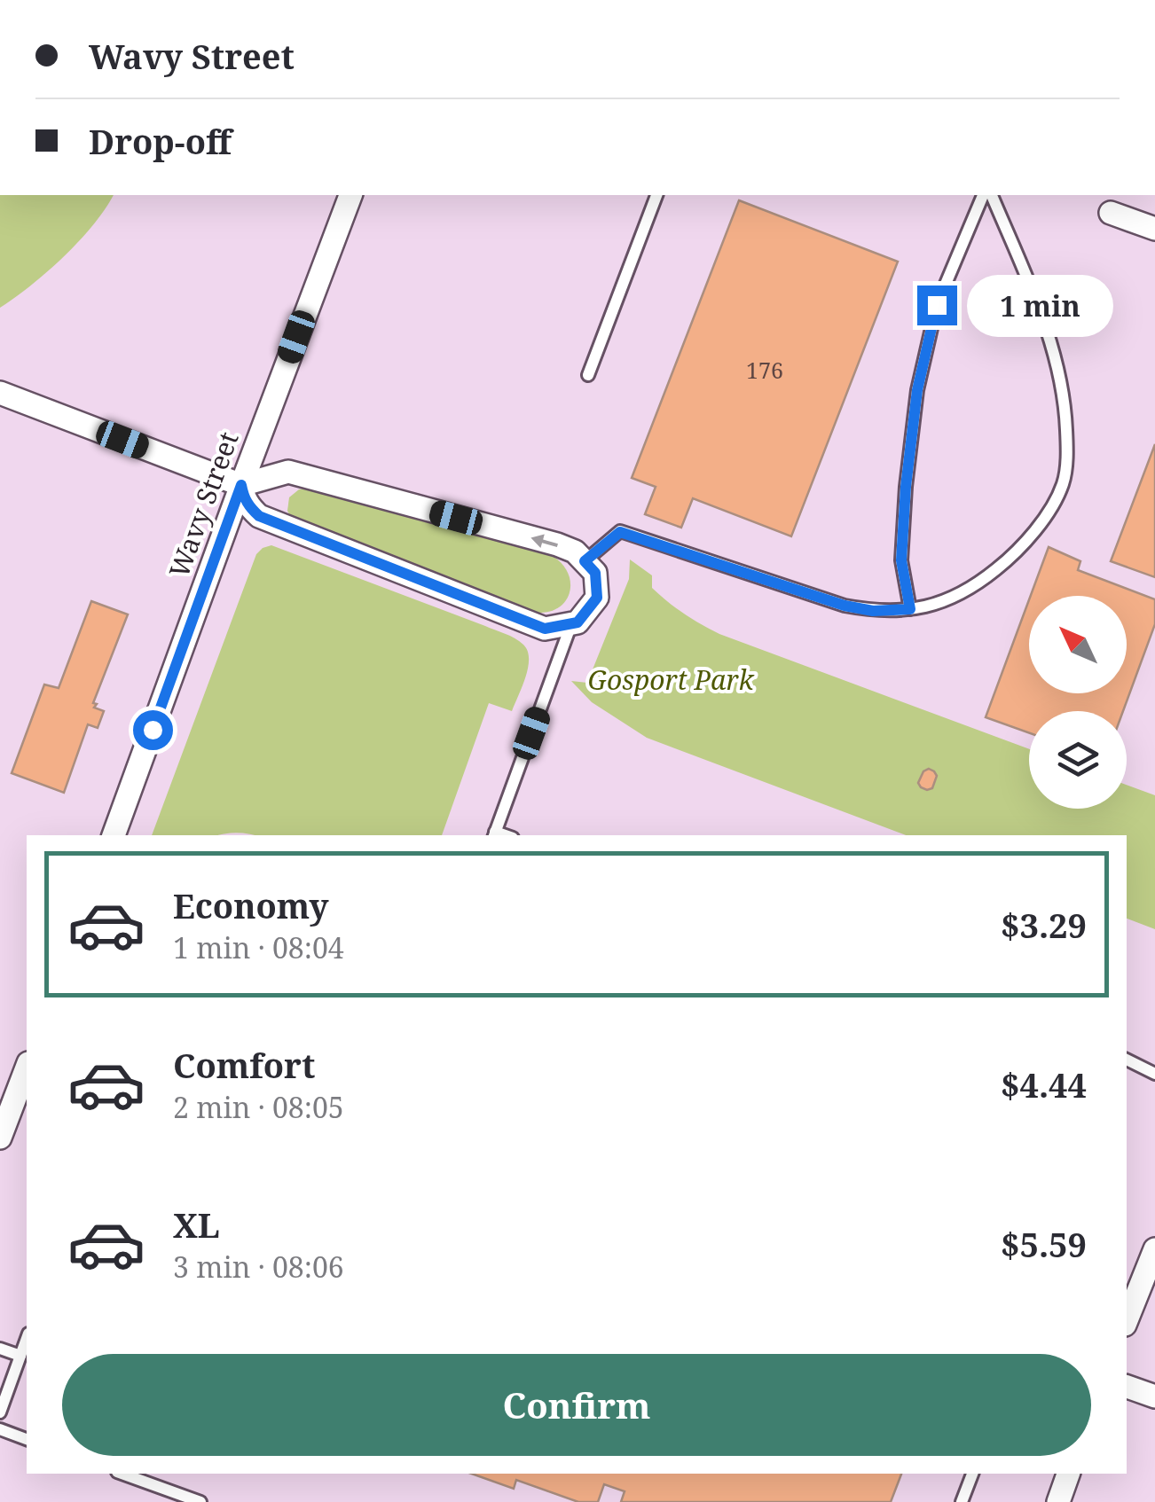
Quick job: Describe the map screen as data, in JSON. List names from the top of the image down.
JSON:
{
  "streets": {
    "street": ["Wavy Street"]
  },
  "parks": ["Gosport Park"],
  "house_numbers": ["176"],
  "north": "top left",
  "page": {
    "banner": ["Wavy Street", "Drop-off"],
    "bubble": "1 min",
    "list": [
      {
        "name": "Economy",
        "note": "1 min · 08:04",
        "value": "$3.29"
      },
      {
        "name": "Comfort",
        "note": "2 min · 08:05",
        "value": "$4.44"
      },
      {
        "name": "XL",
        "note": "3 min · 08:06",
        "value": "$5.59"
      }
    ],
    "buttons": "Confirm"
  }
}
